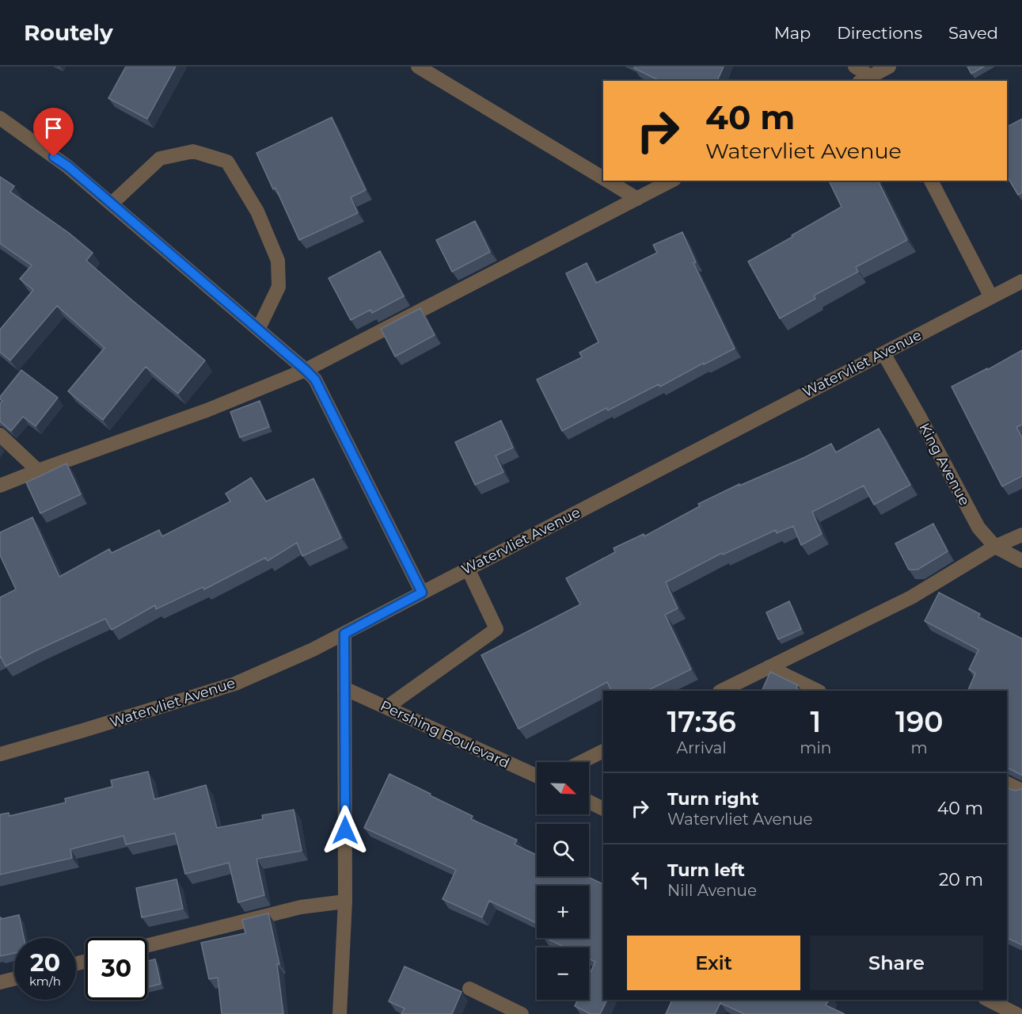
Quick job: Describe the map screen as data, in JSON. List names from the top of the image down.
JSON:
{
  "streets": {
    "street": ["Watervliet Avenue", "King Avenue", "Pershing Boulevard"]
  },
  "crossings": [
    ["Watervliet Avenue", "King Avenue"]
  ],
  "north": "bottom right",
  "page": {
    "header": "Routely",
    "nav": ["Map", "Directions", "Saved"],
    "turn": ["40 m", "Watervliet Avenue"],
    "eta": [
      "17:36",
      "Arrival",
      "1",
      "min",
      "190",
      "m"
    ],
    "map_buttons": ["+", "−"],
    "list": [
      {
        "name": "Turn right",
        "note": "Watervliet Avenue",
        "value": "40 m"
      },
      {
        "name": "Turn left",
        "note": "Nill Avenue",
        "value": "20 m"
      }
    ],
    "buttons": ["Exit", "Share"],
    "speed": "20 km/h",
    "limit": "30"
  }
}
